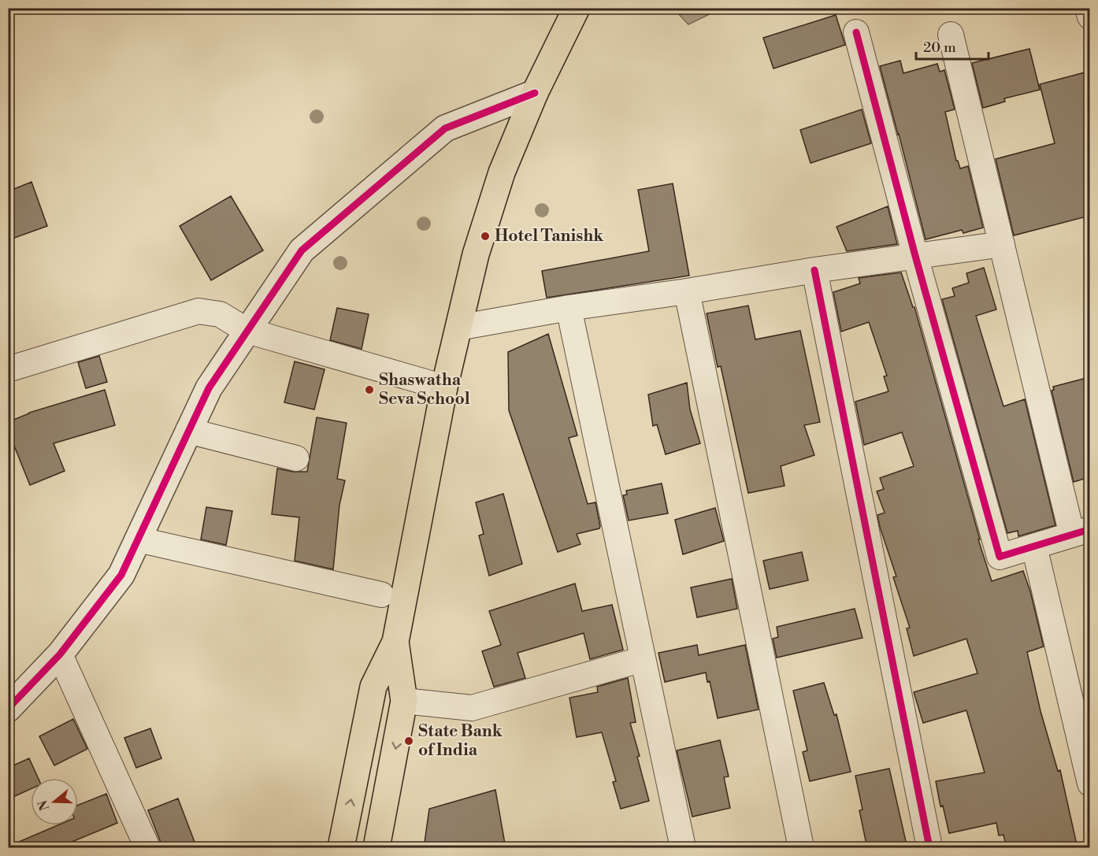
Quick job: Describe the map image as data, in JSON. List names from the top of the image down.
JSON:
{
  "places": ["Hotel Tanishk", "Shaswatha Seva School", "State Bank of India"],
  "scale_bar": "20 m",
  "north": "left"
}
